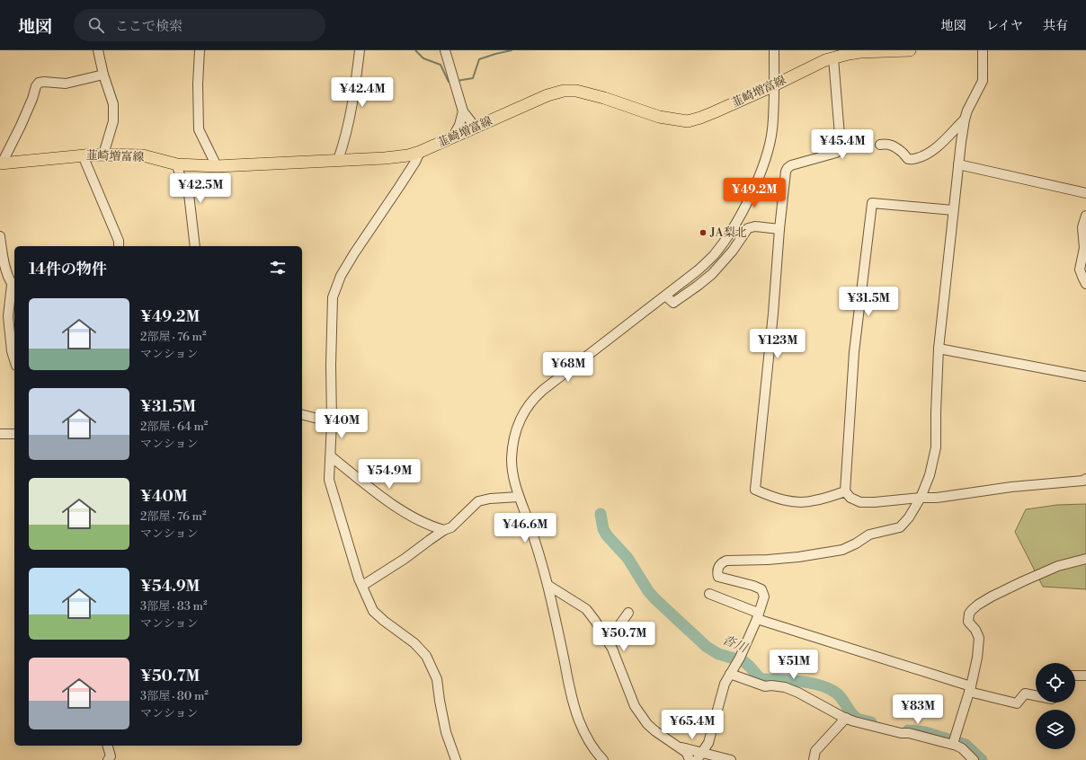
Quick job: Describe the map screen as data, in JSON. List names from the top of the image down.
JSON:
{
  "streets": {
    "main road": ["韮崎増富線"]
  },
  "water": ["沓川"],
  "places": ["JA梨北"],
  "page": {
    "header": "地図",
    "search": "ここで検索",
    "nav": ["地図", "レイヤ", "共有"],
    "price": [
      "¥42.4M",
      "¥45.4M",
      "¥42.5M",
      "¥49.2M",
      "¥31.5M",
      "¥123M",
      "¥68M",
      "¥40M",
      "¥54.9M",
      "¥46.6M",
      "¥50.7M",
      "¥51M",
      "¥83M",
      "¥65.4M"
    ],
    "heading": "14件の物件",
    "list": [
      {
        "name": "¥49.2M",
        "note": "2部屋 · 76 m² · マンション"
      },
      {
        "name": "¥31.5M",
        "note": "2部屋 · 64 m² · マンション"
      },
      {
        "name": "¥40M",
        "note": "2部屋 · 76 m² · マンション"
      },
      {
        "name": "¥54.9M",
        "note": "3部屋 · 83 m² · マンション"
      },
      {
        "name": "¥50.7M",
        "note": "3部屋 · 80 m² · マンション"
      }
    ]
  }
}
